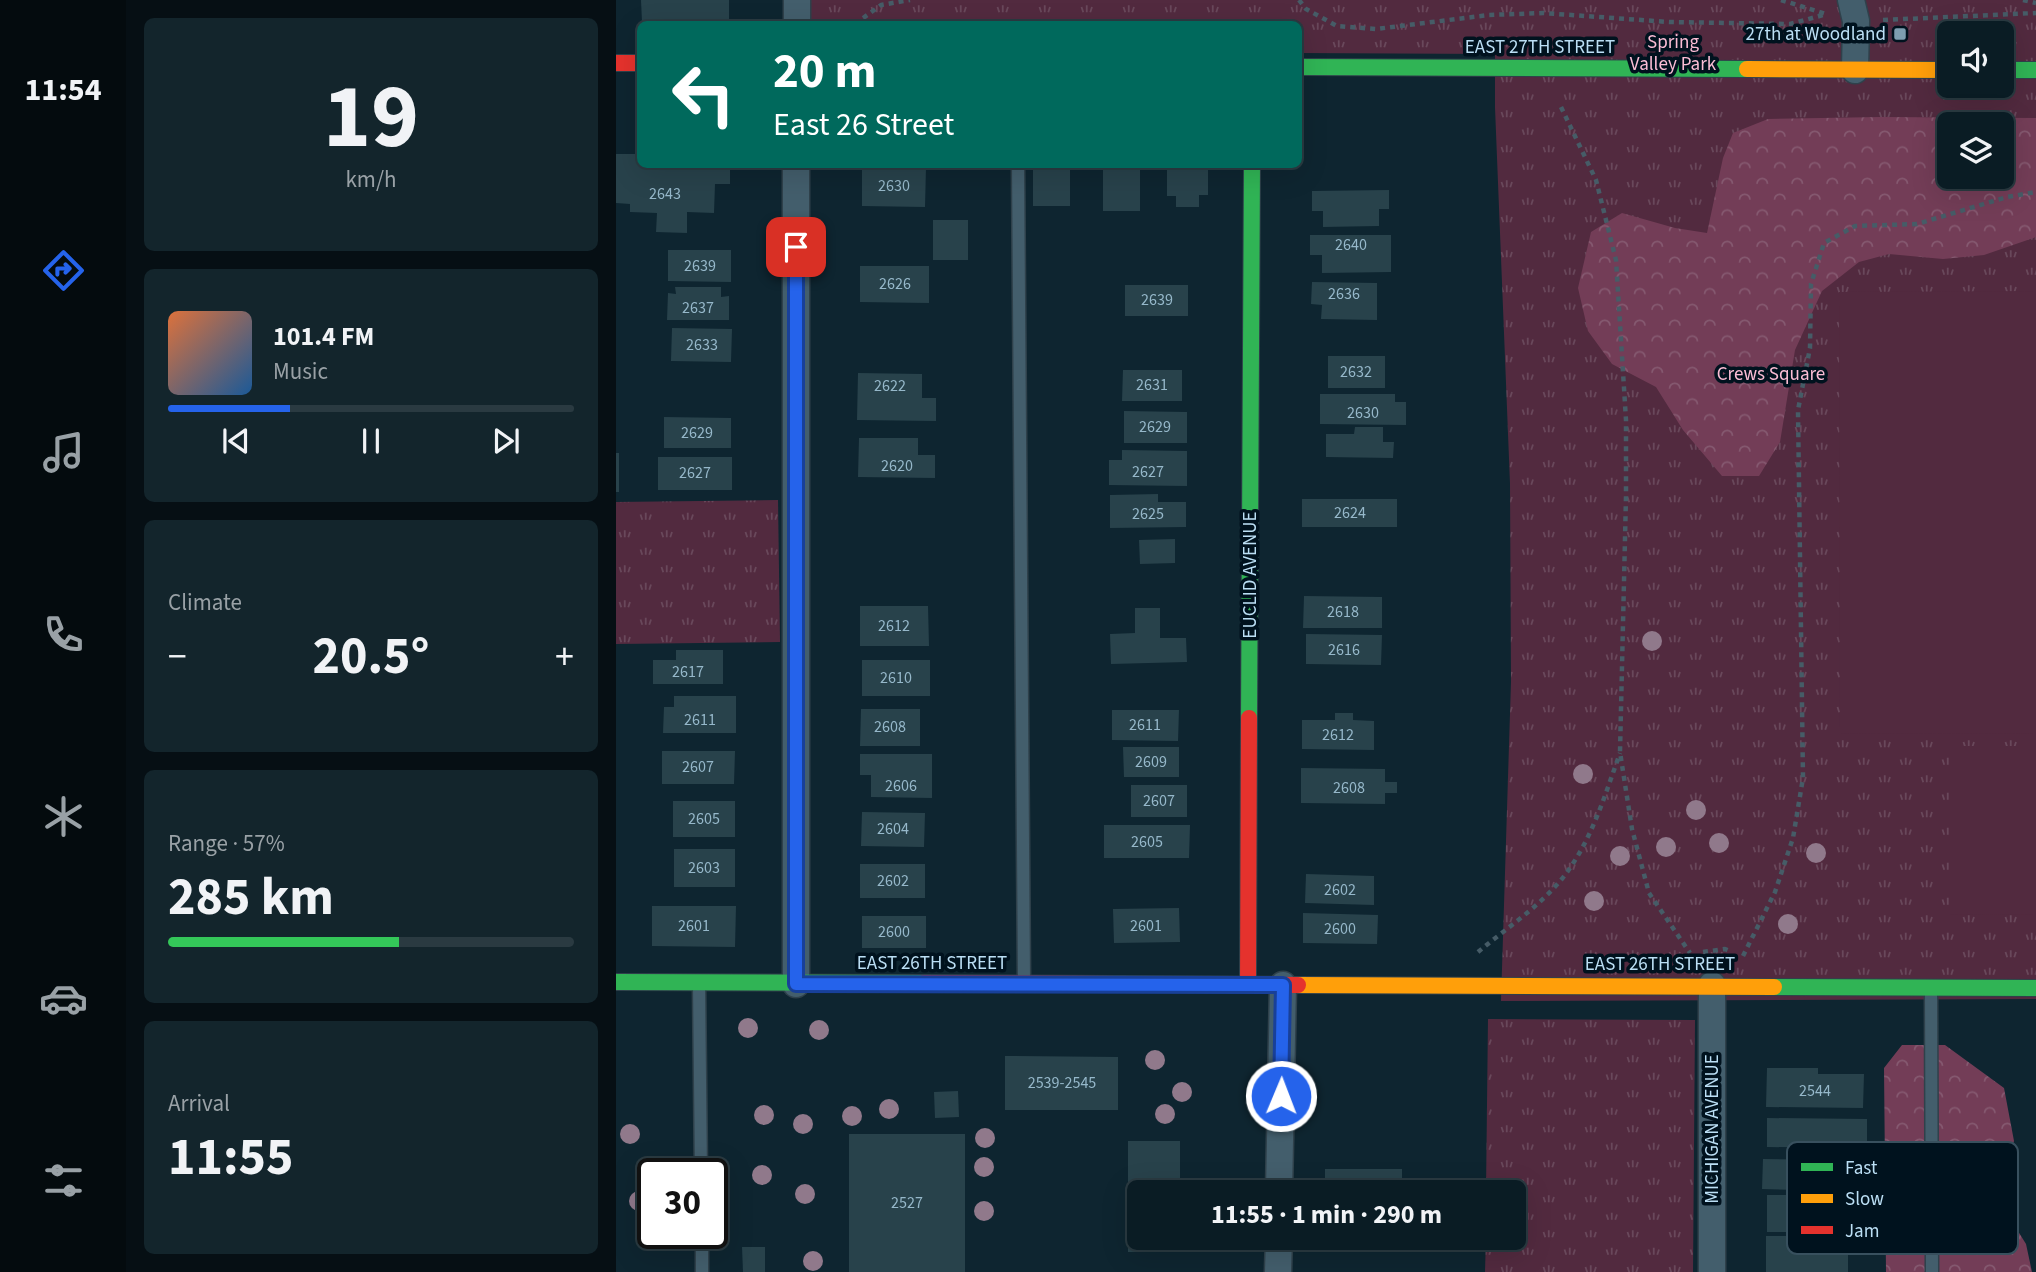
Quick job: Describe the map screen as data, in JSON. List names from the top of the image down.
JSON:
{
  "streets": {
    "street": [
      "EAST 27TH STREET",
      "EUCLID AVENUE",
      "EAST 26TH STREET",
      "MICHIGAN AVENUE"
    ]
  },
  "crossings": [
    ["EUCLID AVENUE", "EAST 26TH STREET"],
    ["EAST 26TH STREET", "MICHIGAN AVENUE"]
  ],
  "parks": ["Spring Valley Park", "Crews Square"],
  "places": {
    "transit": ["27th at Woodland"]
  },
  "house_numbers": [
    "2630",
    "2643",
    "2640",
    "2639",
    "2626",
    "2636",
    "2639",
    "2637",
    "2633",
    "2632",
    "2631",
    "2622",
    "2630",
    "2629",
    "2629",
    "2620",
    "2627",
    "2627",
    "2624",
    "2625",
    "2618",
    "2612",
    "2616",
    "2617",
    "2610",
    "2611",
    "2611",
    "2608",
    "2612",
    "2609",
    "2607",
    "2606",
    "2608",
    "2607",
    "2605",
    "2604",
    "2605",
    "2603",
    "2602",
    "2602",
    "2601",
    "2601",
    "2600",
    "2600",
    "2539-2545",
    "2544",
    "2527"
  ],
  "legend": ["Fast", "Slow", "Jam"],
  "page": {
    "tabs": "11:54",
    "tile": [
      ["19", "km/h"],
      "Climate",
      ["Range · 57%", "285 km"],
      ["Arrival", "11:55"]
    ],
    "turn": ["20 m", "East 26 Street"],
    "song": ["101.4 FM", "Music"],
    "heat": ["−", "20.5°", "+"],
    "limit": "30",
    "trip": "11:55 · 1 min · 290 m"
  }
}
